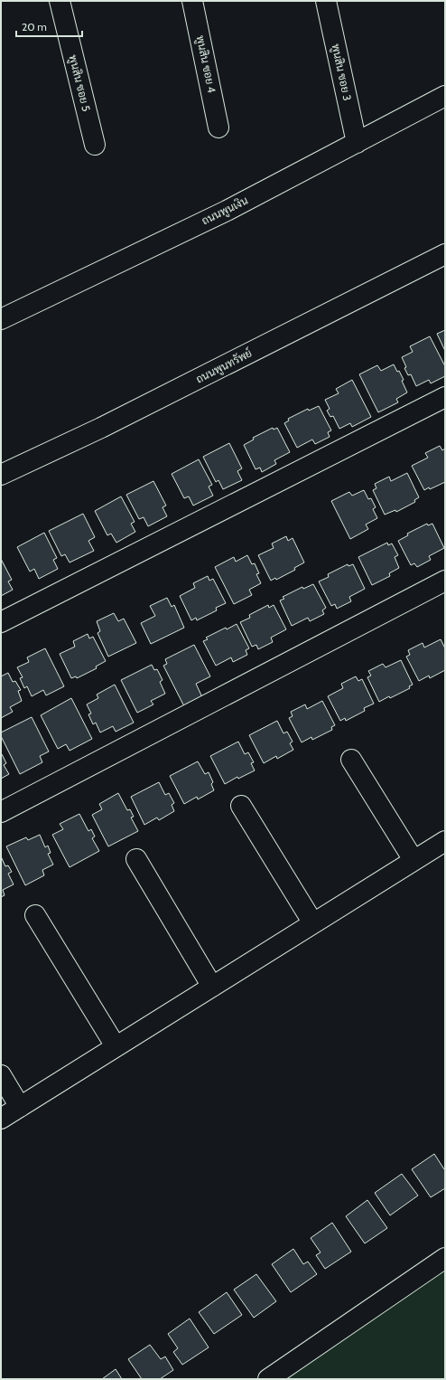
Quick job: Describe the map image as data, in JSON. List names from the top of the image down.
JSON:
{
  "streets": {
    "street": [
      "พูนสิน ซอย 4",
      "พูนสิน ซอย 3",
      "พูนสิน ซอย 5",
      "ถนนพูนเงิน",
      "ถนนพูนทรัพย์"
    ]
  },
  "crossings": [
    ["พูนสิน ซอย 3", "ถนนพูนเงิน"]
  ],
  "scale_bar": "20 m"
}
